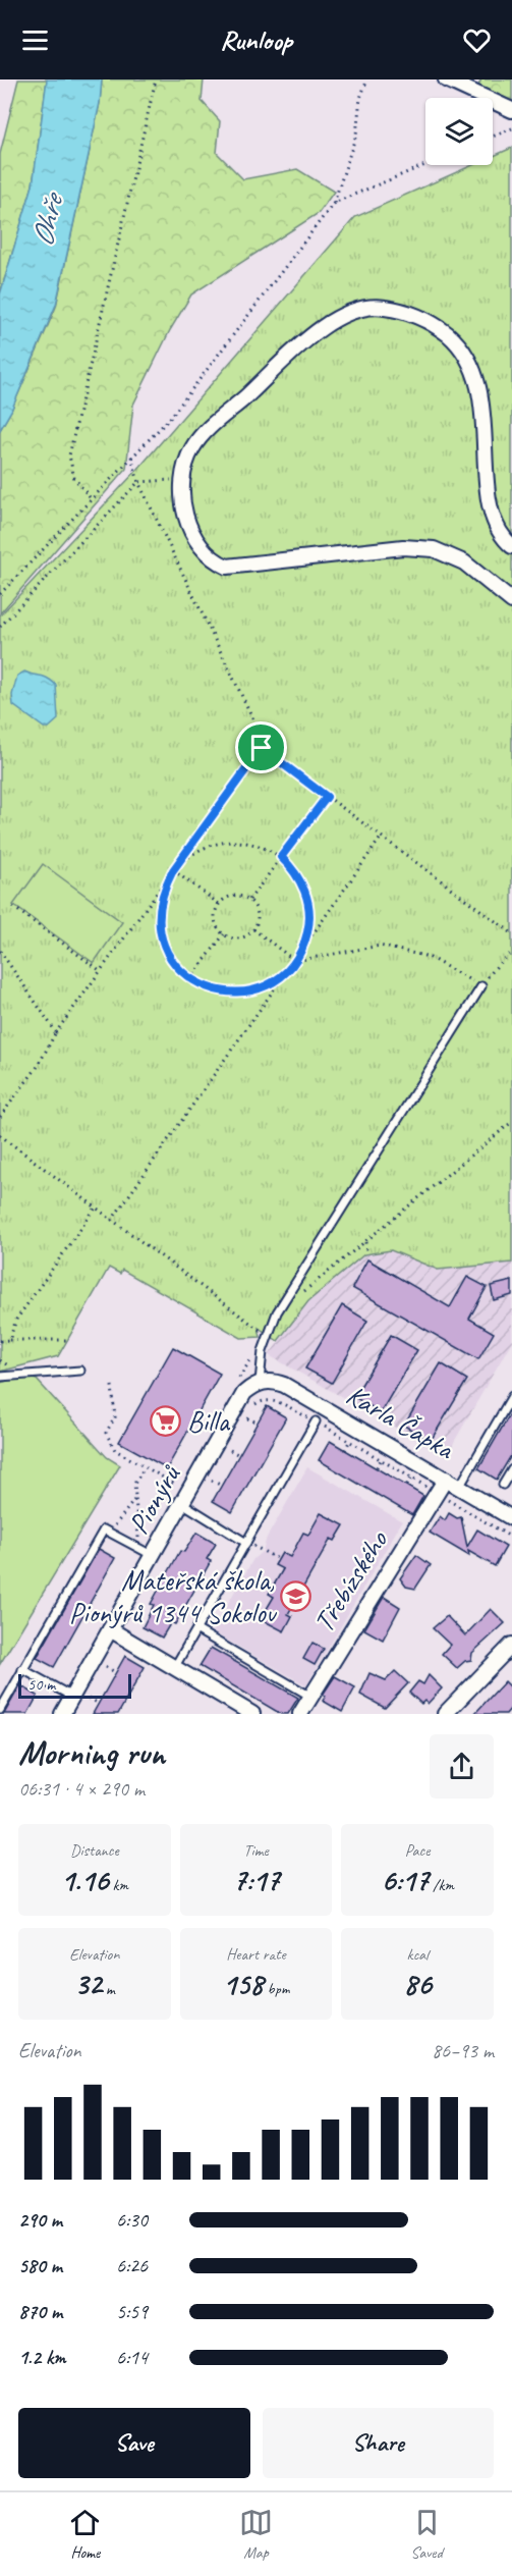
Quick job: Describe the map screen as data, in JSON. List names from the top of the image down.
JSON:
{
  "streets": {
    "street": ["Karla Čapka", "Pionýrů", "Třebízského"]
  },
  "crossings": [
    ["Karla Čapka", "Pionýrů"],
    ["Karla Čapka", "Třebízského"]
  ],
  "water": ["Ohře"],
  "places": {
    "supermarket": ["Billa"],
    "school or university": ["Mateřská škola, Pionýrů 1344 Sokolov"]
  },
  "scale_bar": "50 m",
  "page": {
    "header": "Runloop",
    "scale": "50 m",
    "heading": ["Morning run", "06:31 · 4 × 290 m"],
    "stats": [
      ["Distance", "1.16 km"],
      ["Time", "7:17"],
      ["Pace", "6:17 /km"],
      ["Elevation", "32 m"],
      ["Heart rate", "158 bpm"],
      ["kcal", "86"]
    ],
    "chart": ["Elevation", "86–93 m"],
    "list": [
      {
        "name": "290 m",
        "note": "6:30"
      },
      {
        "name": "580 m",
        "note": "6:26"
      },
      {
        "name": "870 m",
        "note": "5:59"
      },
      {
        "name": "1.2 km",
        "note": "6:14"
      }
    ],
    "buttons": ["Save", "Share"],
    "tabs": ["Home", "Map", "Saved"]
  }
}
